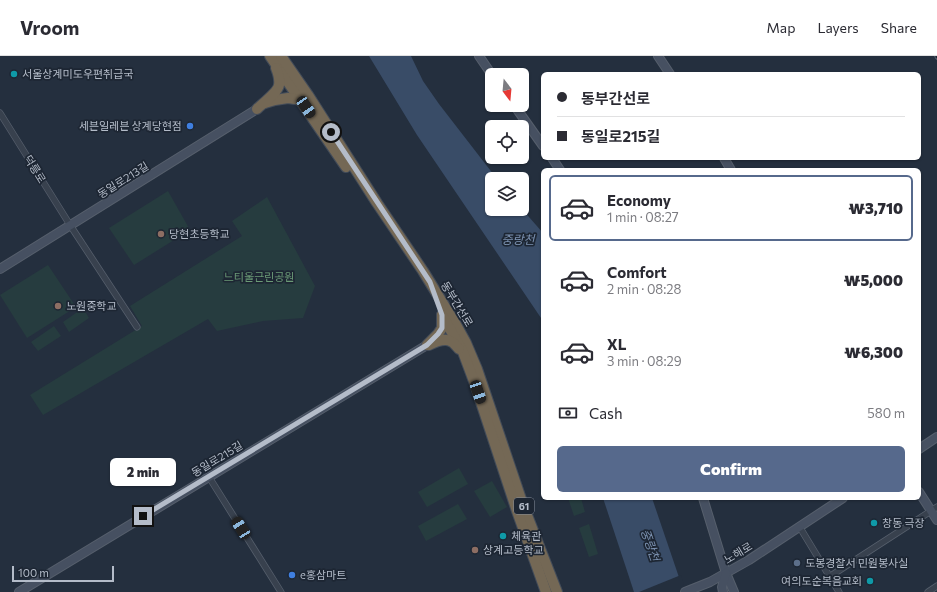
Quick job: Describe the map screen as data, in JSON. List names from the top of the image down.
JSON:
{
  "streets": {
    "highway": ["동부간선로", "61"],
    "main road": ["동일로213길", "동일로215길", "노해로"],
    "street": ["덕릉로"]
  },
  "crossings": [
    ["덕릉로", "동일로213길"]
  ],
  "water": ["중랑천"],
  "parks": ["느티울근린공원"],
  "places": [
    "서울상계미도우편취급국",
    "세븐일레븐 상계당현점",
    "당현초등학교",
    "노원중학교",
    "창동 극장",
    "체육관",
    "상계고등학교",
    "도봉경찰서 민원봉사실",
    "e홍삼마트",
    "여의도순복음교회"
  ],
  "scale_bar": "100 m",
  "north": "bottom",
  "page": {
    "header": "Vroom",
    "nav": ["Map", "Layers", "Share"],
    "banner": ["동부간선로", "동일로215길"],
    "list": [
      {
        "name": "Economy",
        "note": "1 min · 08:27",
        "value": "₩3,710"
      },
      {
        "name": "Comfort",
        "note": "2 min · 08:28",
        "value": "₩5,000"
      },
      {
        "name": "XL",
        "note": "3 min · 08:29",
        "value": "₩6,300"
      }
    ],
    "pay": ["Cash", "580 m"],
    "buttons": "Confirm",
    "bubble": "2 min",
    "scale": "100 m"
  }
}
